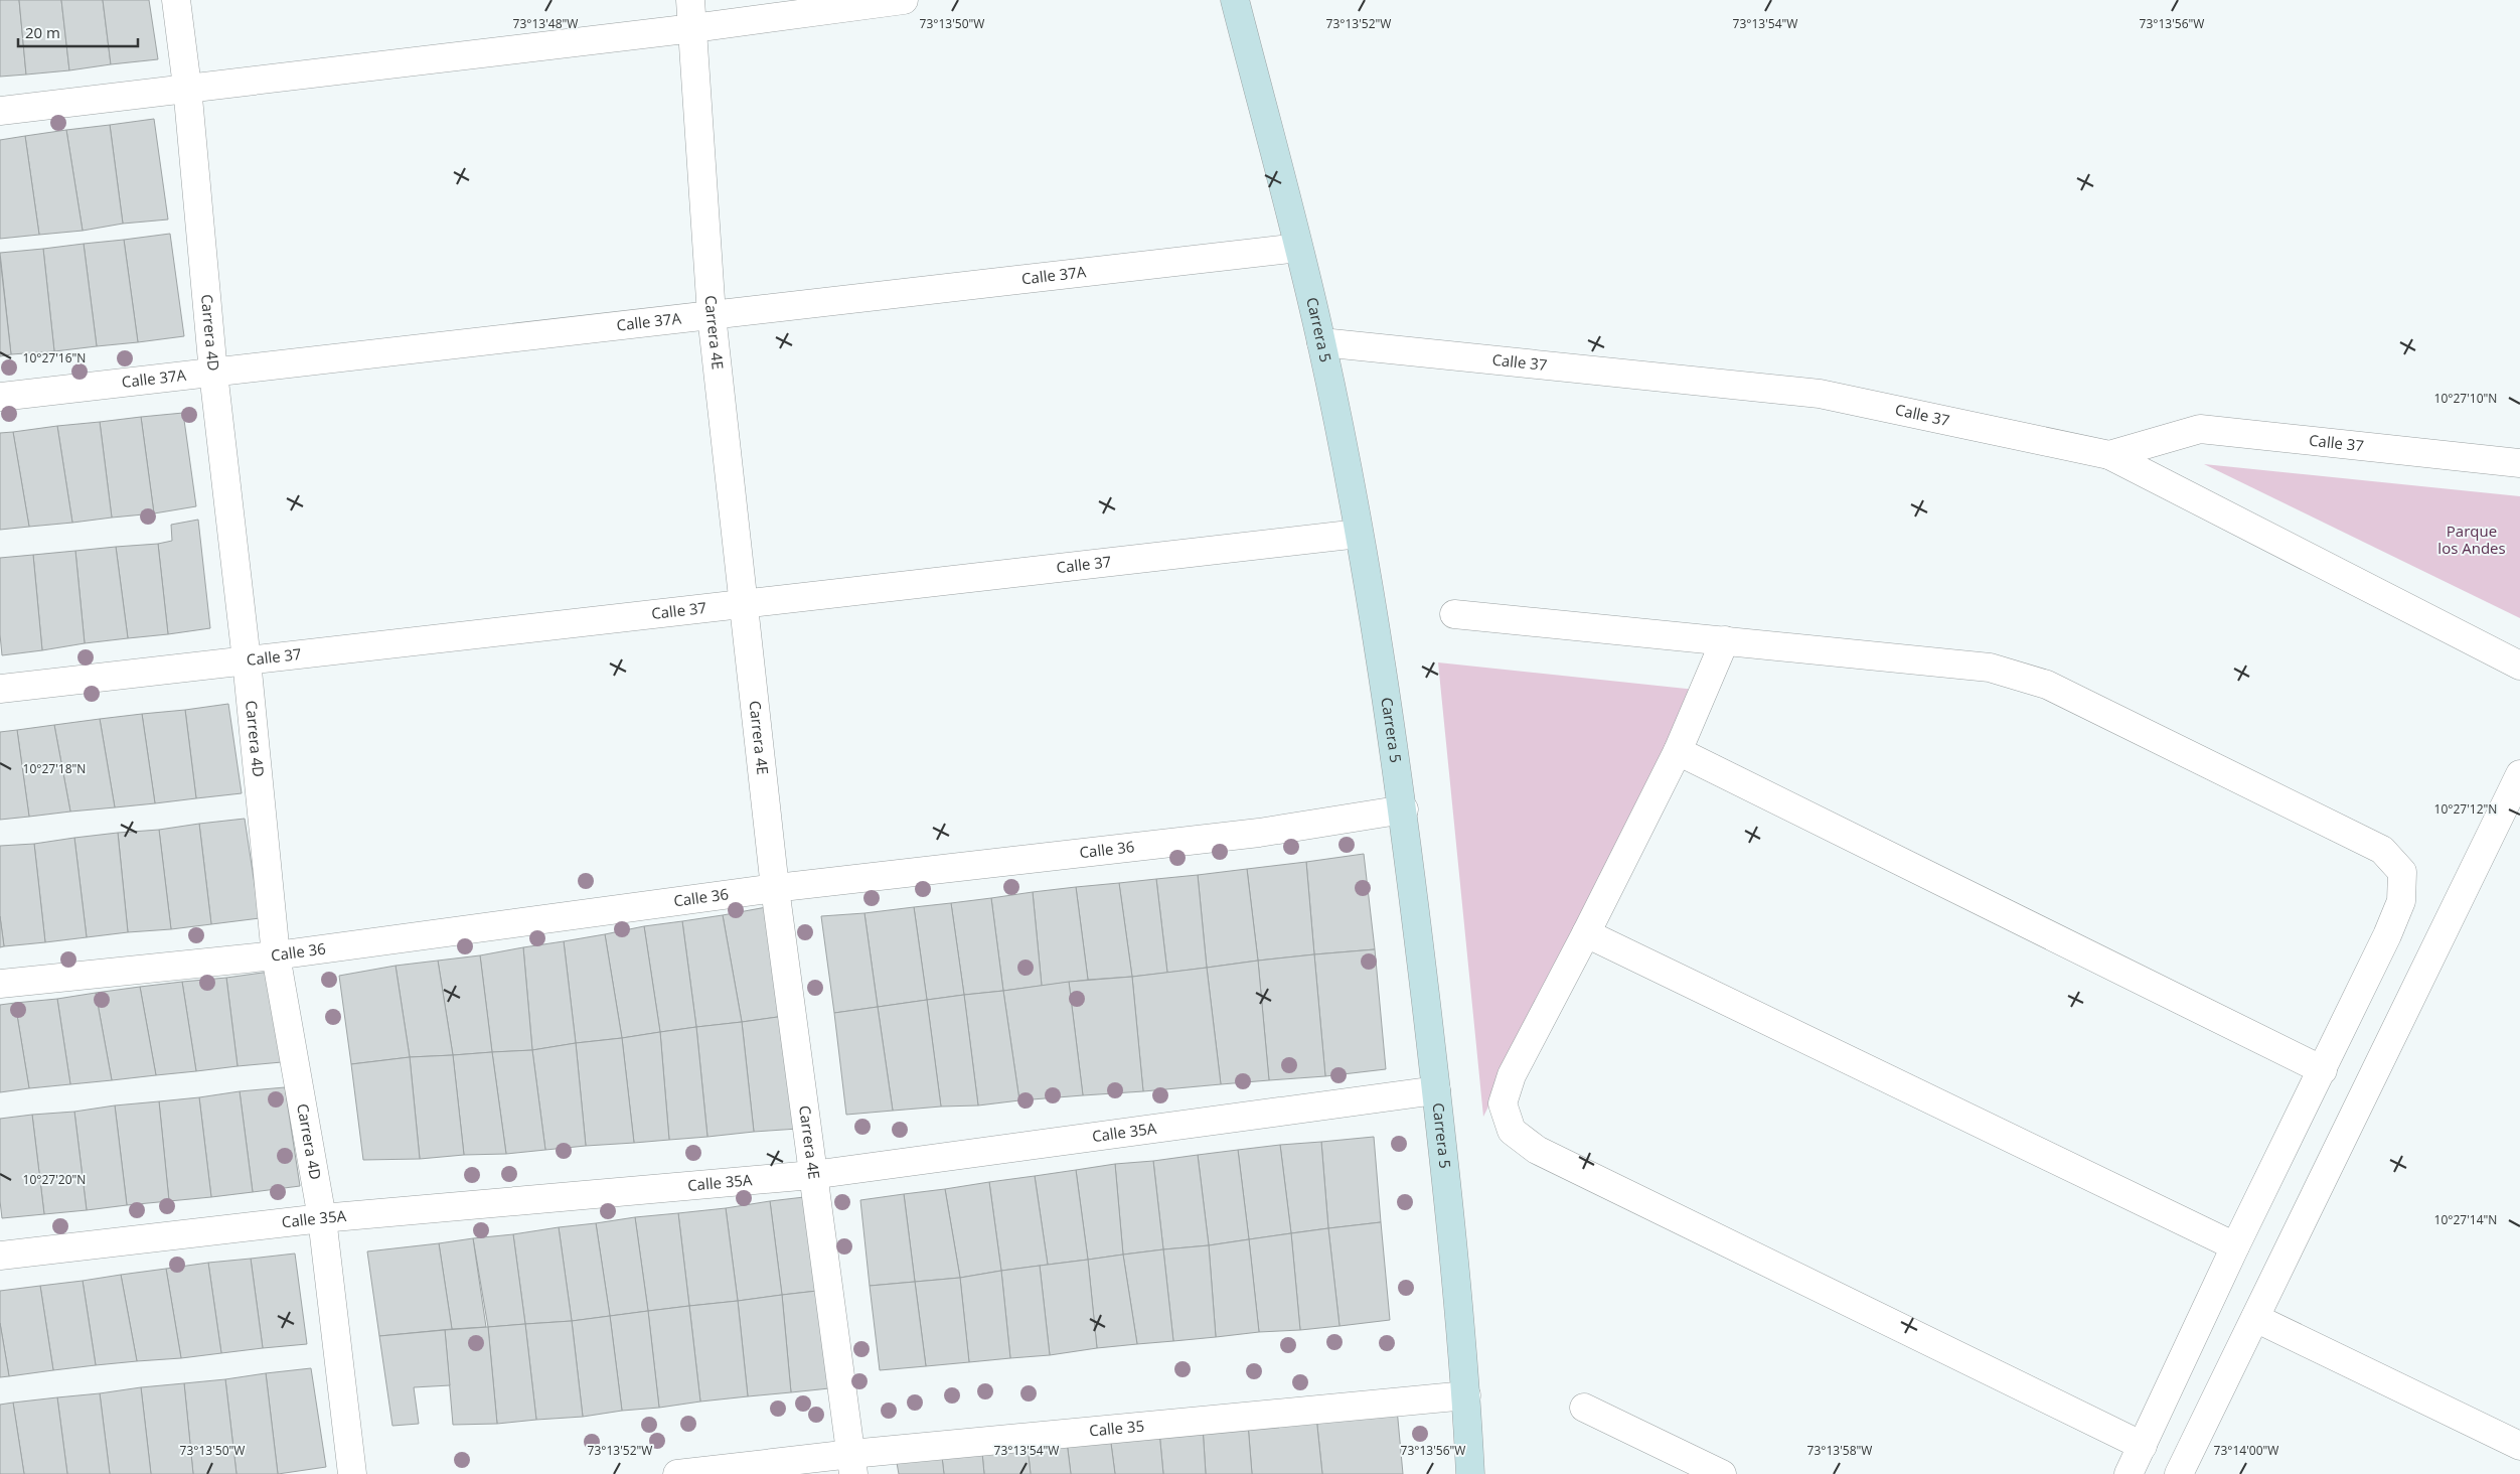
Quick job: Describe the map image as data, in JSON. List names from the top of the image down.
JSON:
{
  "streets": {
    "street": [
      "Calle 37A",
      "Carrera 5",
      "Carrera 4D",
      "Carrera 4E",
      "Calle 37",
      "Calle 36",
      "Calle 35A",
      "Calle 35"
    ]
  },
  "crossings": [
    ["Calle 37A", "Carrera 5"],
    ["Calle 37A", "Carrera 4D"],
    ["Calle 37A", "Carrera 4E"],
    ["Carrera 5", "Calle 37"],
    ["Carrera 5", "Calle 36"],
    ["Carrera 5", "Calle 35A"],
    ["Carrera 5", "Calle 35"],
    ["Carrera 4D", "Calle 37"],
    ["Carrera 4D", "Calle 36"],
    ["Carrera 4D", "Calle 35A"],
    ["Carrera 4E", "Calle 37"],
    ["Carrera 4E", "Calle 36"],
    ["Carrera 4E", "Calle 35A"],
    ["Carrera 4E", "Calle 35"]
  ],
  "parks": ["Parque los Andes"],
  "scale_bar": "20 m",
  "coordinates": [
    "73°13'48\"W",
    "73°13'50\"W",
    "73°13'52\"W",
    "73°13'54\"W",
    "73°13'56\"W",
    "10°27'16\"N",
    "10°27'10\"N",
    "10°27'18\"N",
    "10°27'12\"N",
    "10°27'20\"N",
    "10°27'14\"N",
    "73°13'58\"W",
    "73°14'00\"W"
  ]
}
